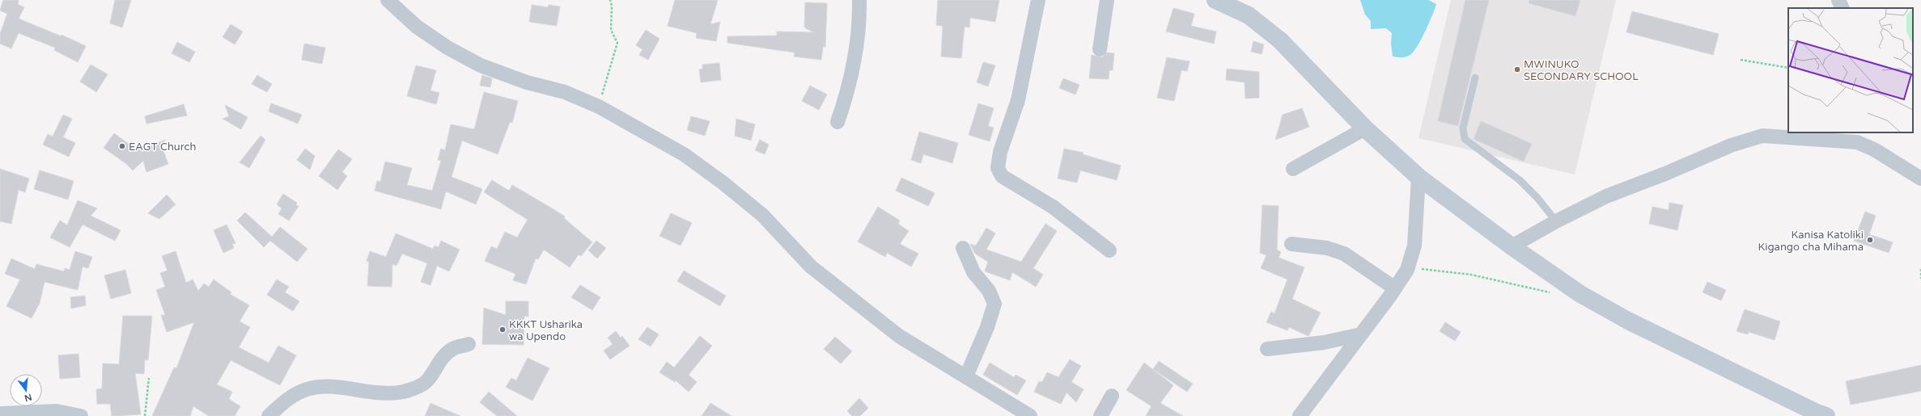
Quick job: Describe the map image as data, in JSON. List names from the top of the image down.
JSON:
{
  "places": [
    "MWINUKO SECONDARY SCHOOL",
    "EAGT Church",
    "Kanisa Katoliki Kigango cha Mihama",
    "KKKT Usharika wa Upendo"
  ],
  "north": "bottom"
}
